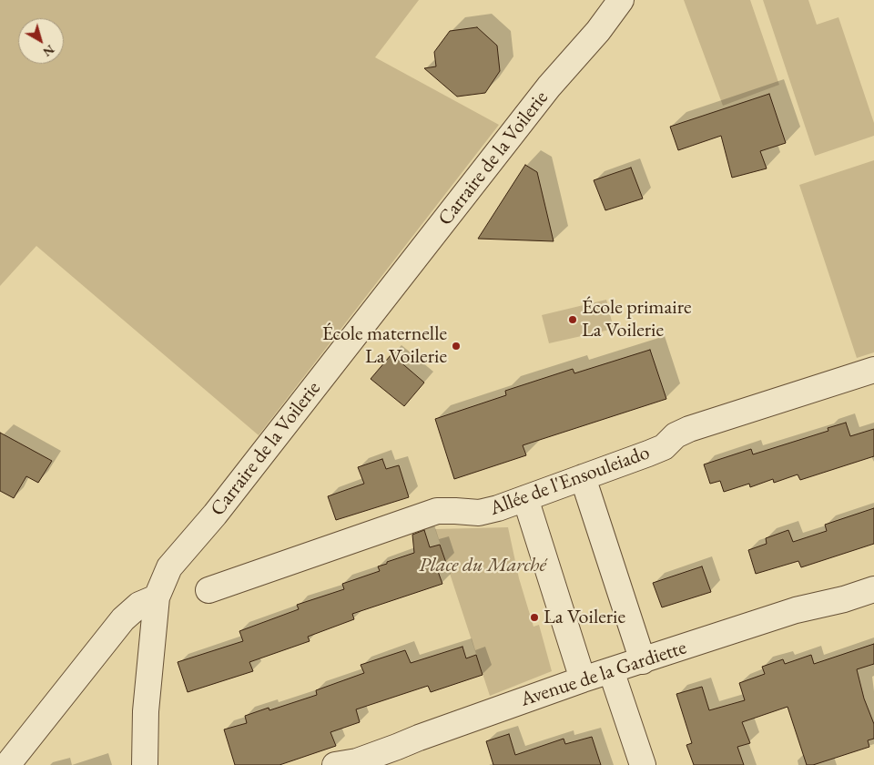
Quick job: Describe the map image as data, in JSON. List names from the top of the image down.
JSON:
{
  "streets": {
    "street": ["Carraire de la Voilerie", "Allée de l'Ensouleiado", "Avenue de la Gardiette"]
  },
  "parks": ["Place du Marché"],
  "places": ["École primaire La Voilerie", "École maternelle La Voilerie", "La Voilerie"],
  "north": "bottom right"
}
